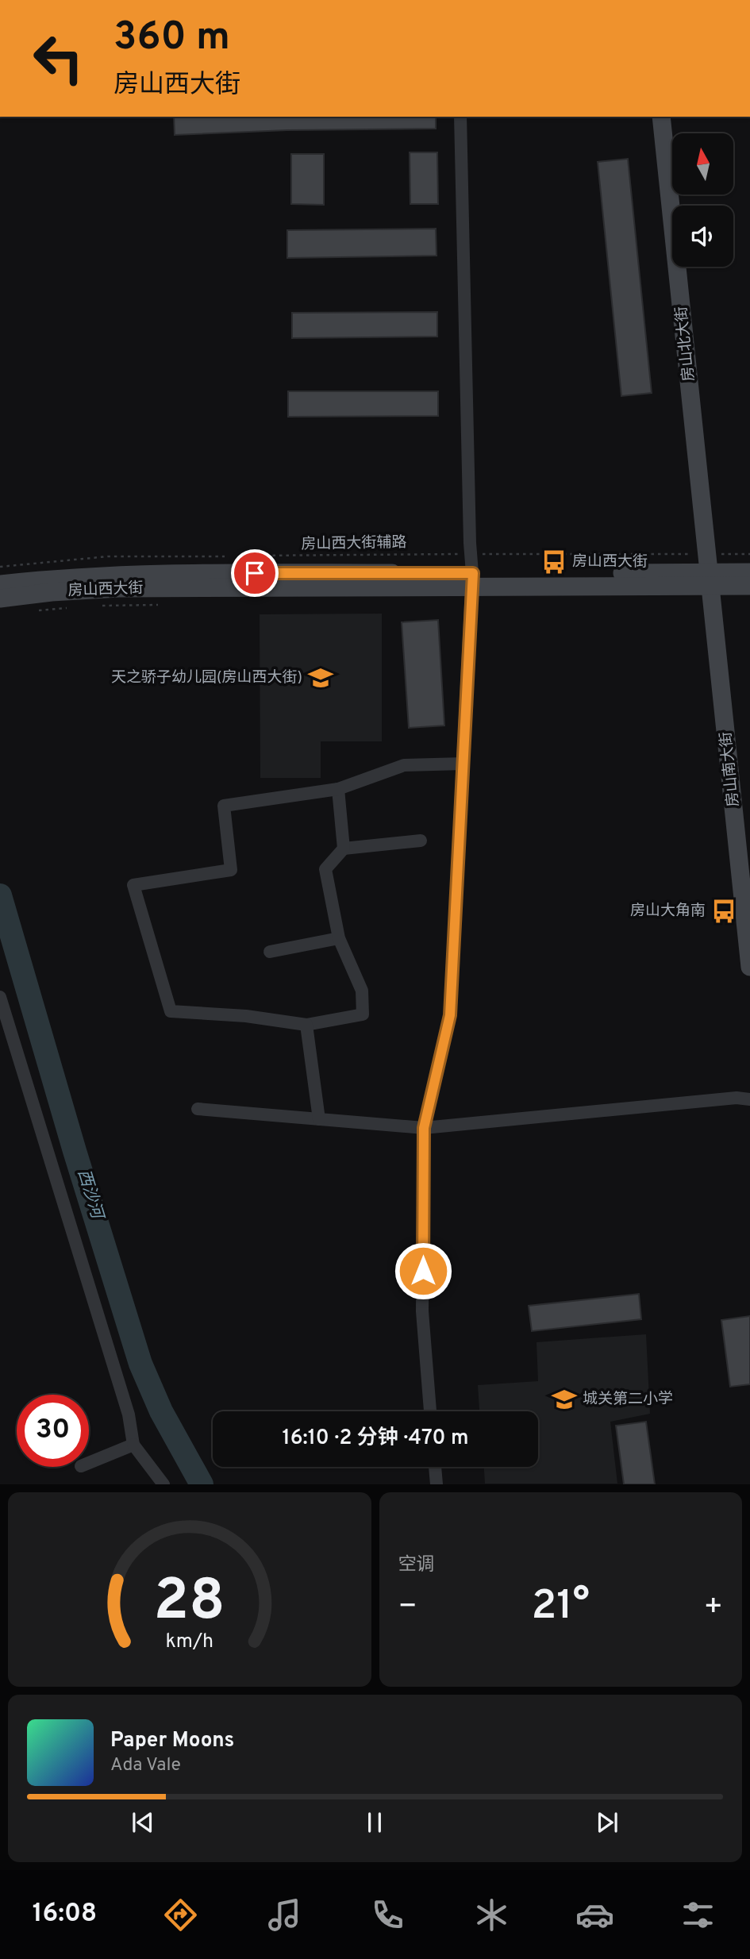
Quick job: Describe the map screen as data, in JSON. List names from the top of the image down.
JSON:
{
  "streets": {
    "main road": ["房山北大街", "房山西大街", "房山南大街"],
    "path": ["房山西大街辅路"]
  },
  "crossings": [
    ["房山北大街", "房山西大街辅路"],
    ["房山北大街", "房山西大街"],
    ["房山北大街", "房山南大街"],
    ["房山西大街", "房山南大街"]
  ],
  "water": ["西沙河"],
  "places": {
    "bus stop": ["房山西大街", "房山大角南"],
    "school or university": ["天之骄子幼儿园(房山西大街)", "城关第二小学"]
  },
  "north": "top",
  "page": {
    "turn": ["360 m", "房山西大街"],
    "limit": "30",
    "trip": "16:10 · 2 分钟 · 470 m",
    "tile": "空调",
    "heat": ["−", "21°", "+"],
    "song": ["Paper Moons", "Ada Vale"],
    "tabs": "16:08",
    "gauge": ["28", "km/h"]
  }
}
